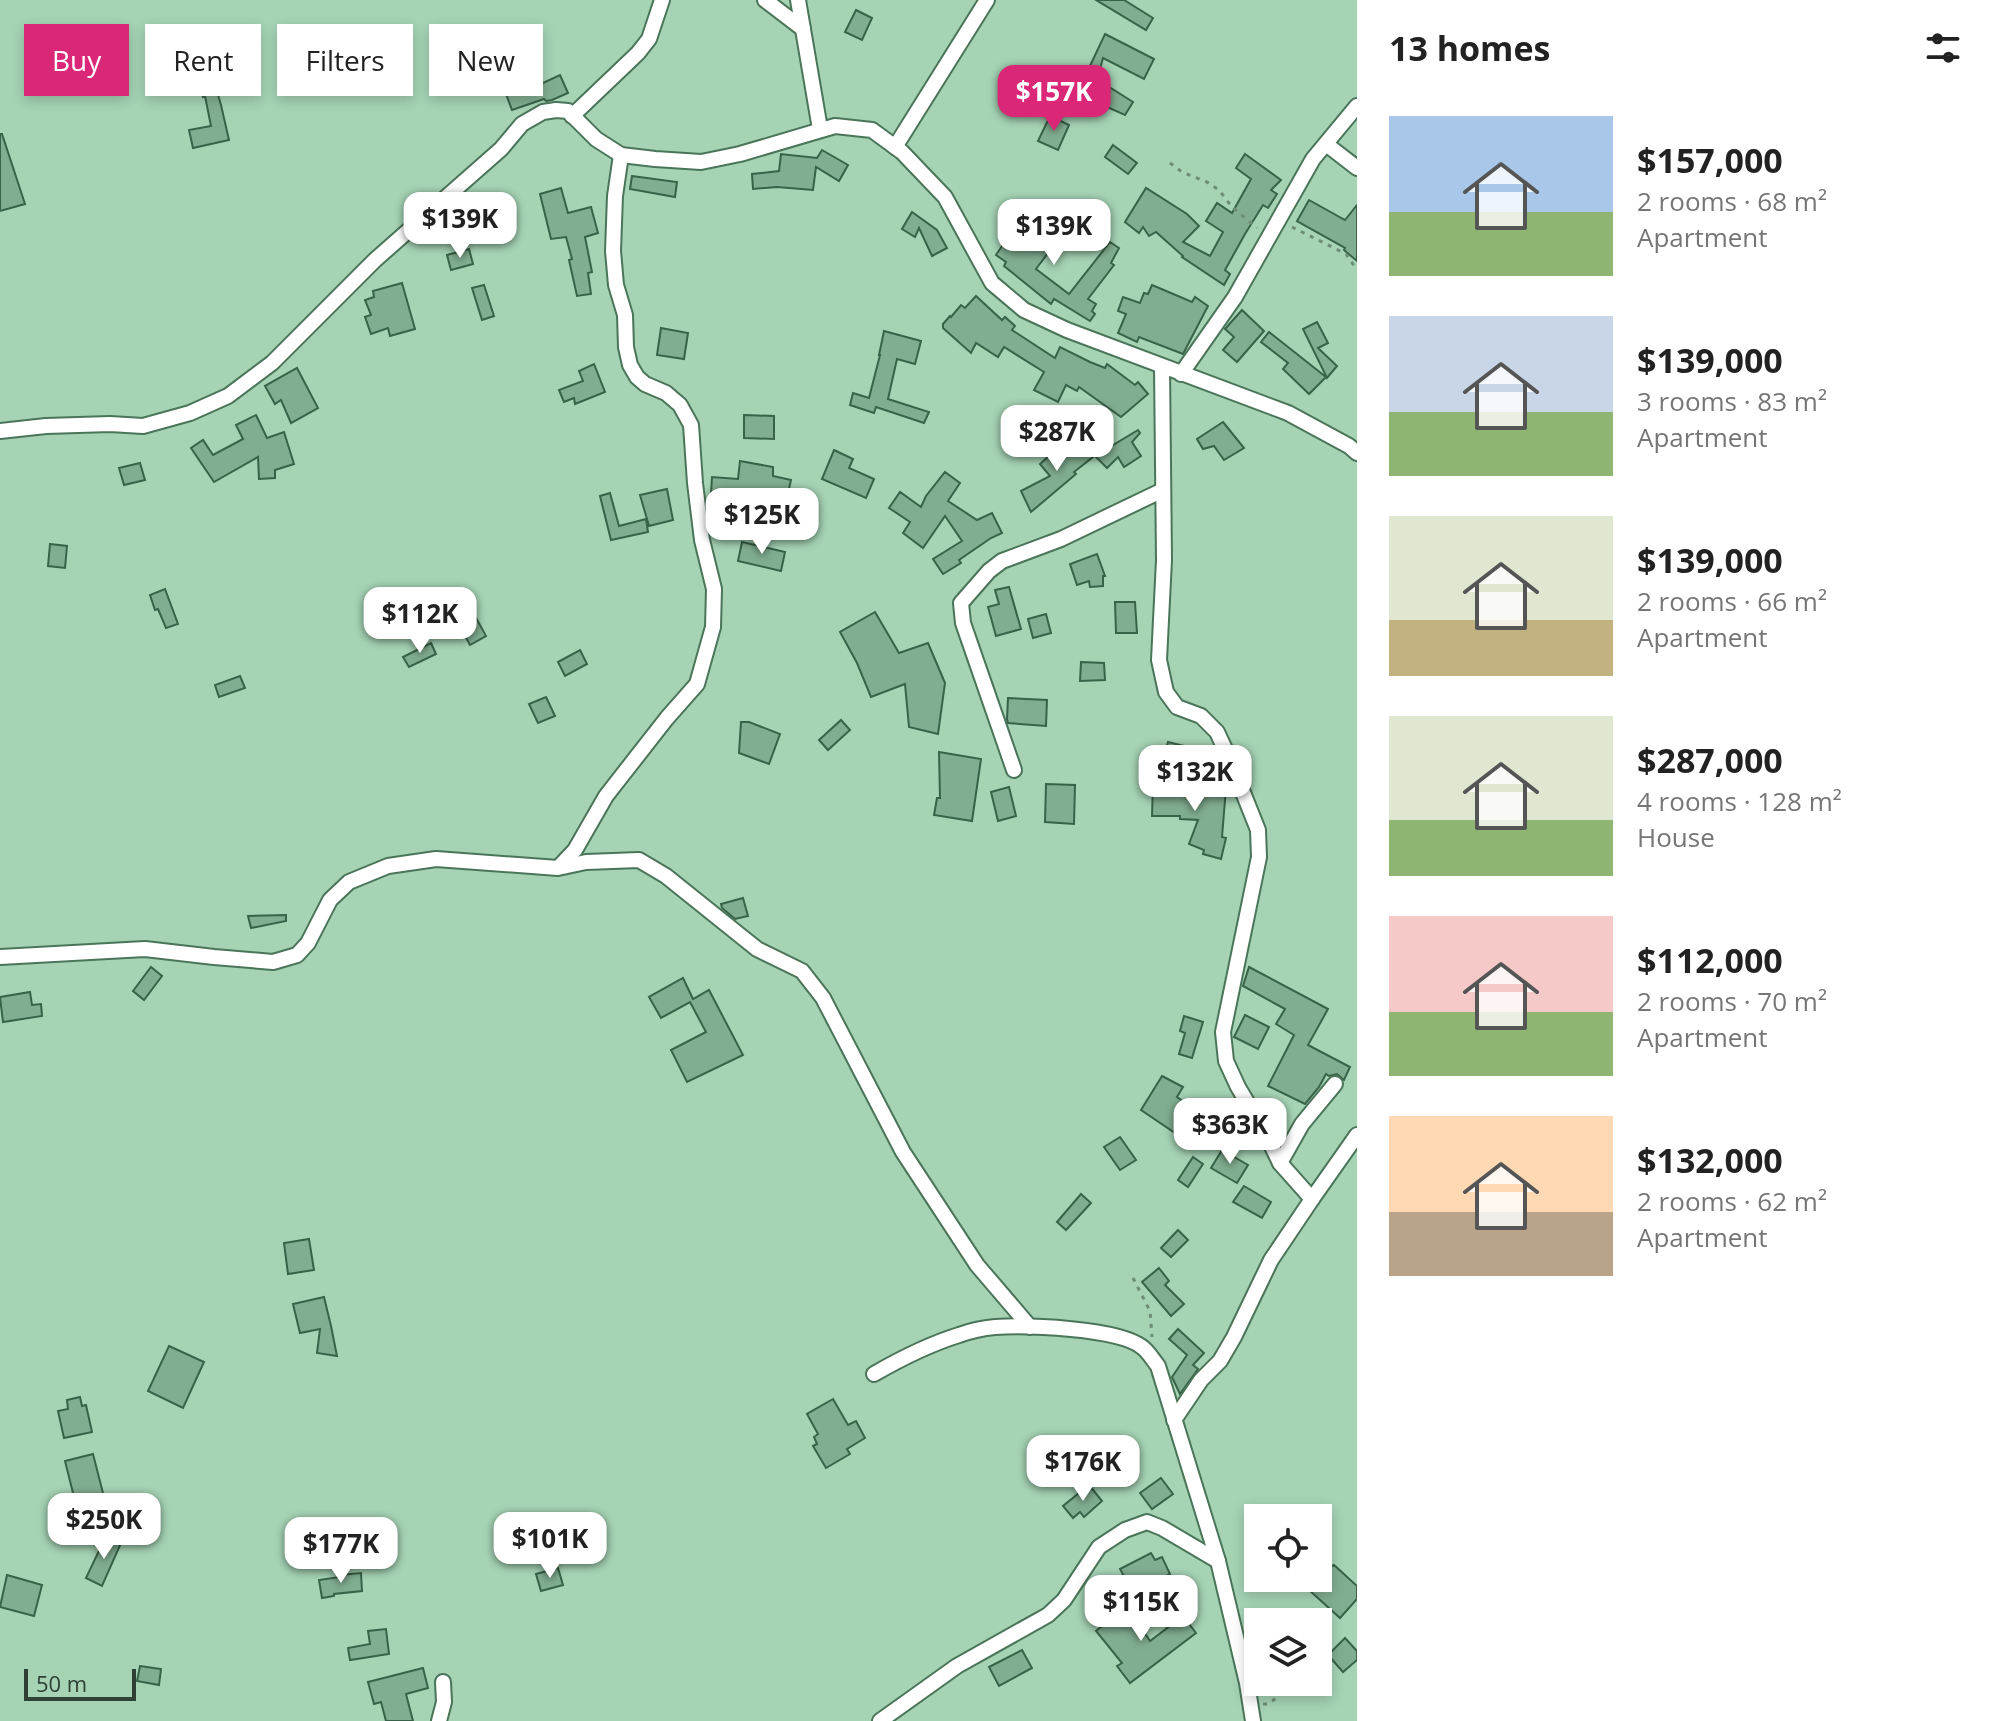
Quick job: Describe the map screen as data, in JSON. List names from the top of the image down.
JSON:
{
  "scale_bar": "50 m",
  "page": {
    "heading": "13 homes",
    "chip": [
      "Buy",
      "Rent",
      "Filters",
      "New"
    ],
    "price": [
      "$157K",
      "$139K",
      "$139K",
      "$287K",
      "$125K",
      "$112K",
      "$132K",
      "$363K",
      "$176K",
      "$250K",
      "$101K",
      "$177K",
      "$115K"
    ],
    "list": [
      {
        "name": "$157,000",
        "note": "2 rooms · 68 m² · Apartment"
      },
      {
        "name": "$139,000",
        "note": "3 rooms · 83 m² · Apartment"
      },
      {
        "name": "$139,000",
        "note": "2 rooms · 66 m² · Apartment"
      },
      {
        "name": "$287,000",
        "note": "4 rooms · 128 m² · House"
      },
      {
        "name": "$112,000",
        "note": "2 rooms · 70 m² · Apartment"
      },
      {
        "name": "$132,000",
        "note": "2 rooms · 62 m² · Apartment"
      }
    ],
    "scale": "50 m"
  }
}
